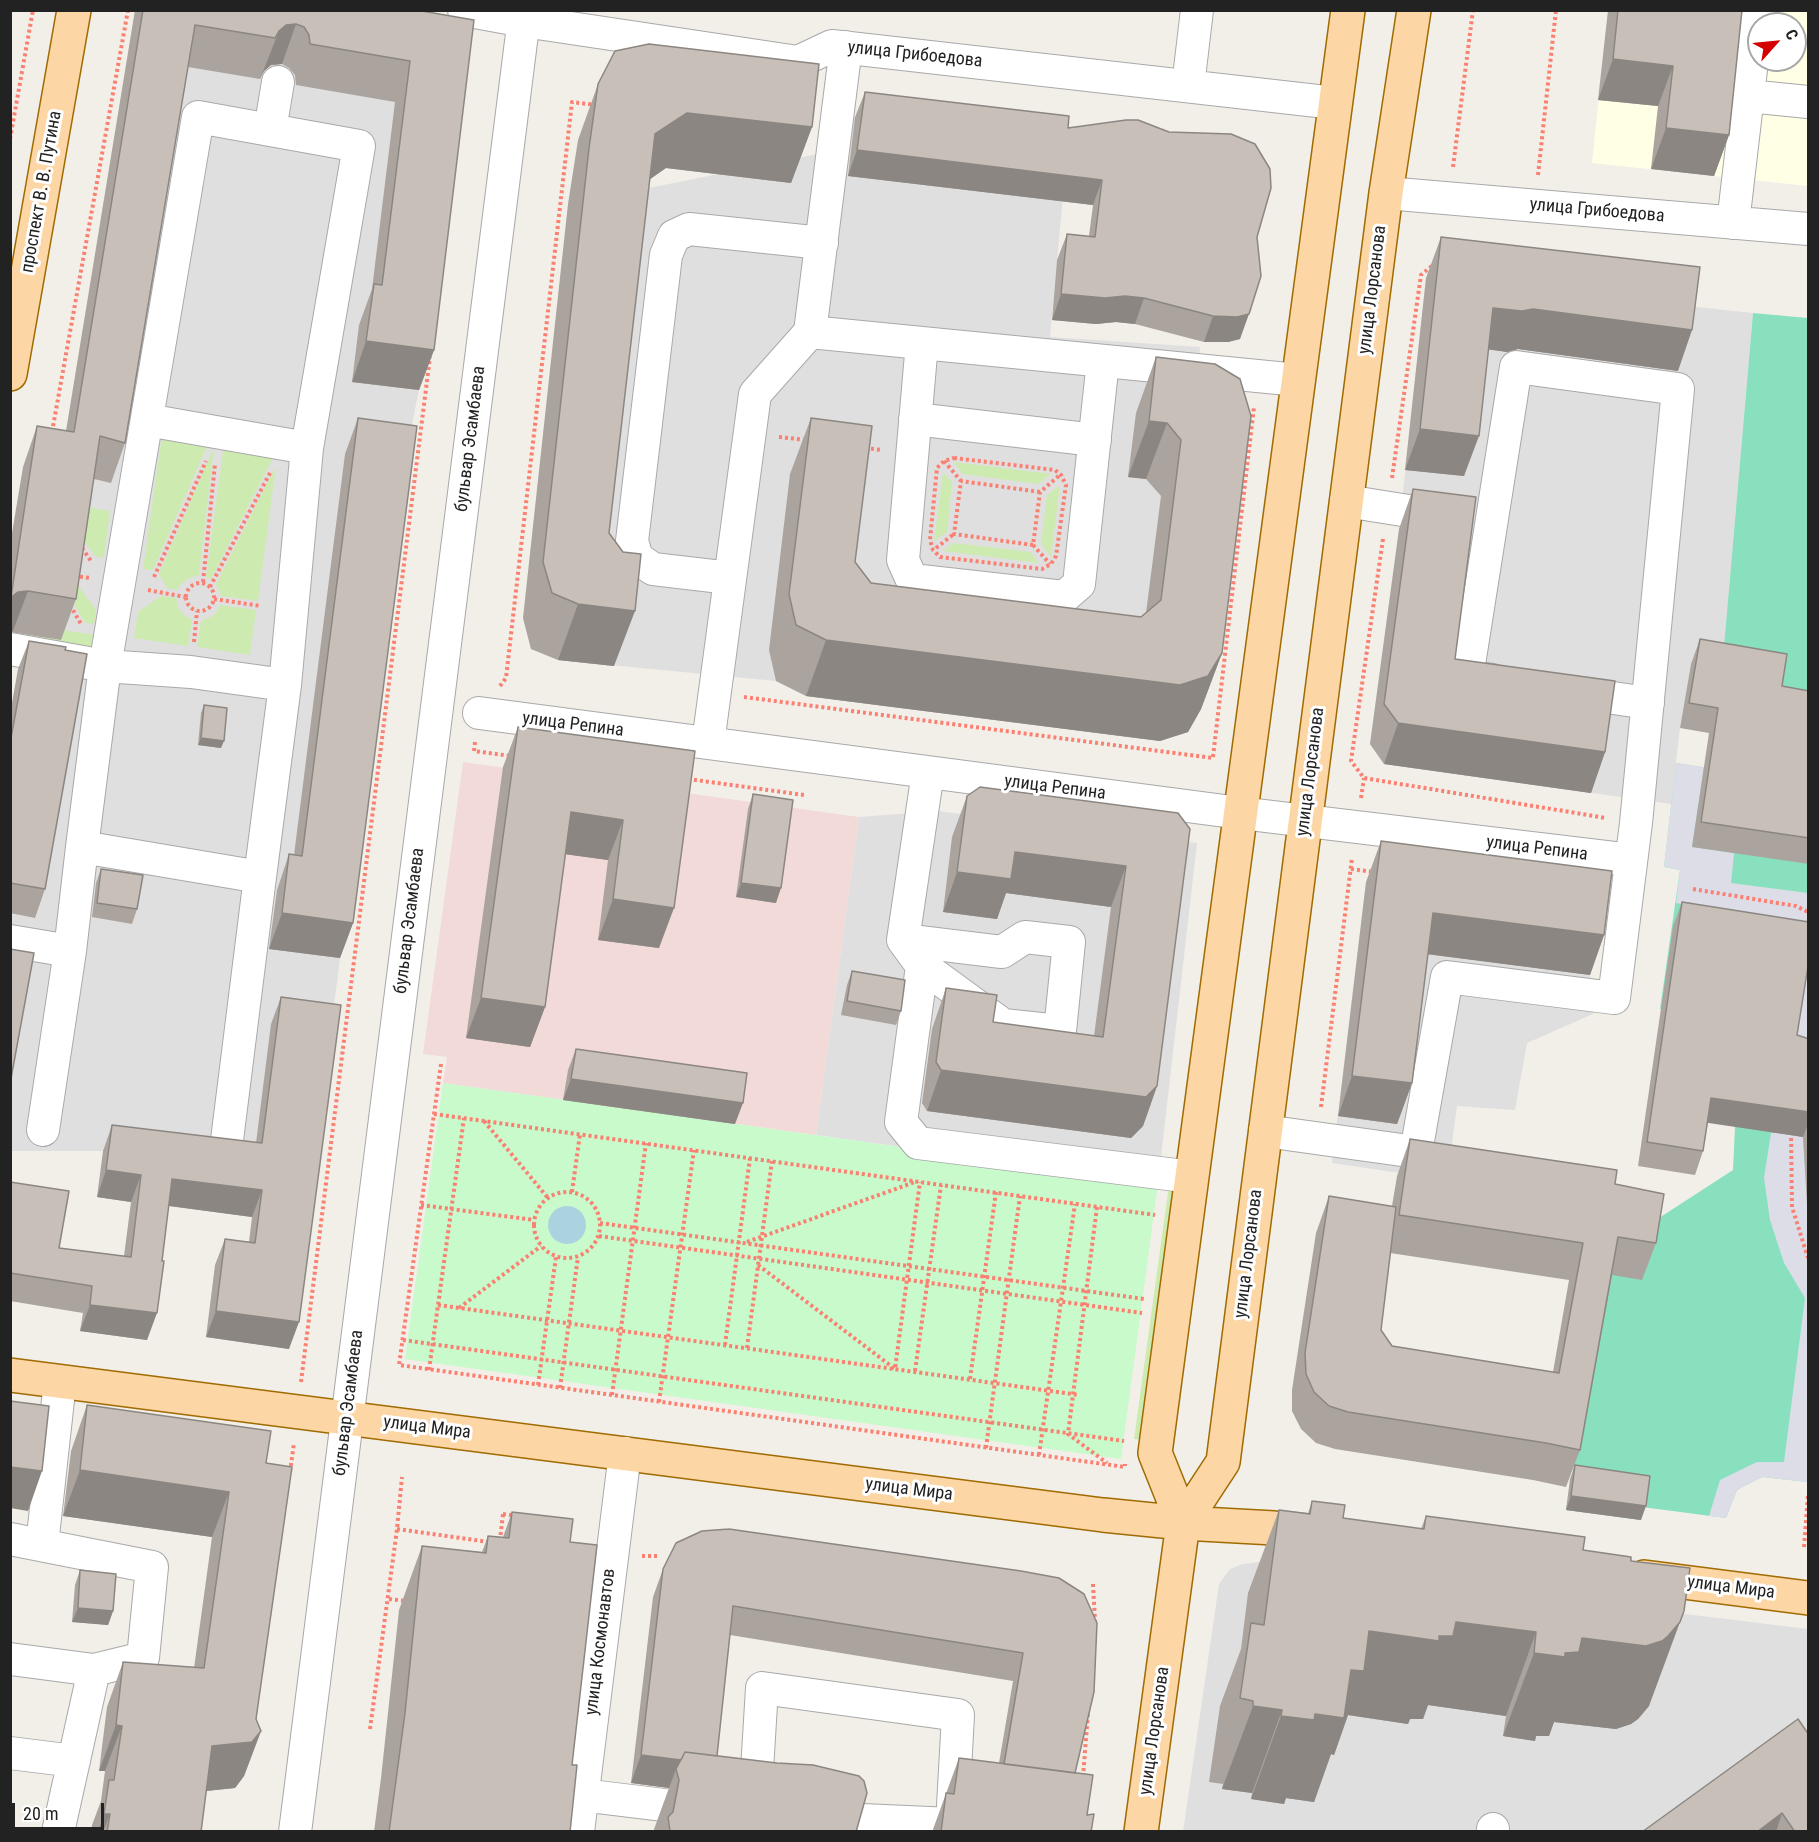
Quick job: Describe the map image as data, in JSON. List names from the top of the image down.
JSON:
{
  "streets": {
    "main road": ["проспект В. В. Путина", "улица Лорсанова", "улица Мира"],
    "street": [
      "улица Грибоедова",
      "бульвар Эсамбаева",
      "улица Репина",
      "улица Космонавтов"
    ]
  },
  "crossings": [
    ["улица Грибоедова", "улица Лорсанова"],
    ["улица Грибоедова", "бульвар Эсамбаева"],
    ["улица Лорсанова", "улица Репина"],
    ["улица Лорсанова", "улица Мира"],
    ["бульвар Эсамбаева", "улица Мира"],
    ["улица Мира", "улица Космонавтов"]
  ],
  "scale_bar": "20 m",
  "north": "top right"
}
